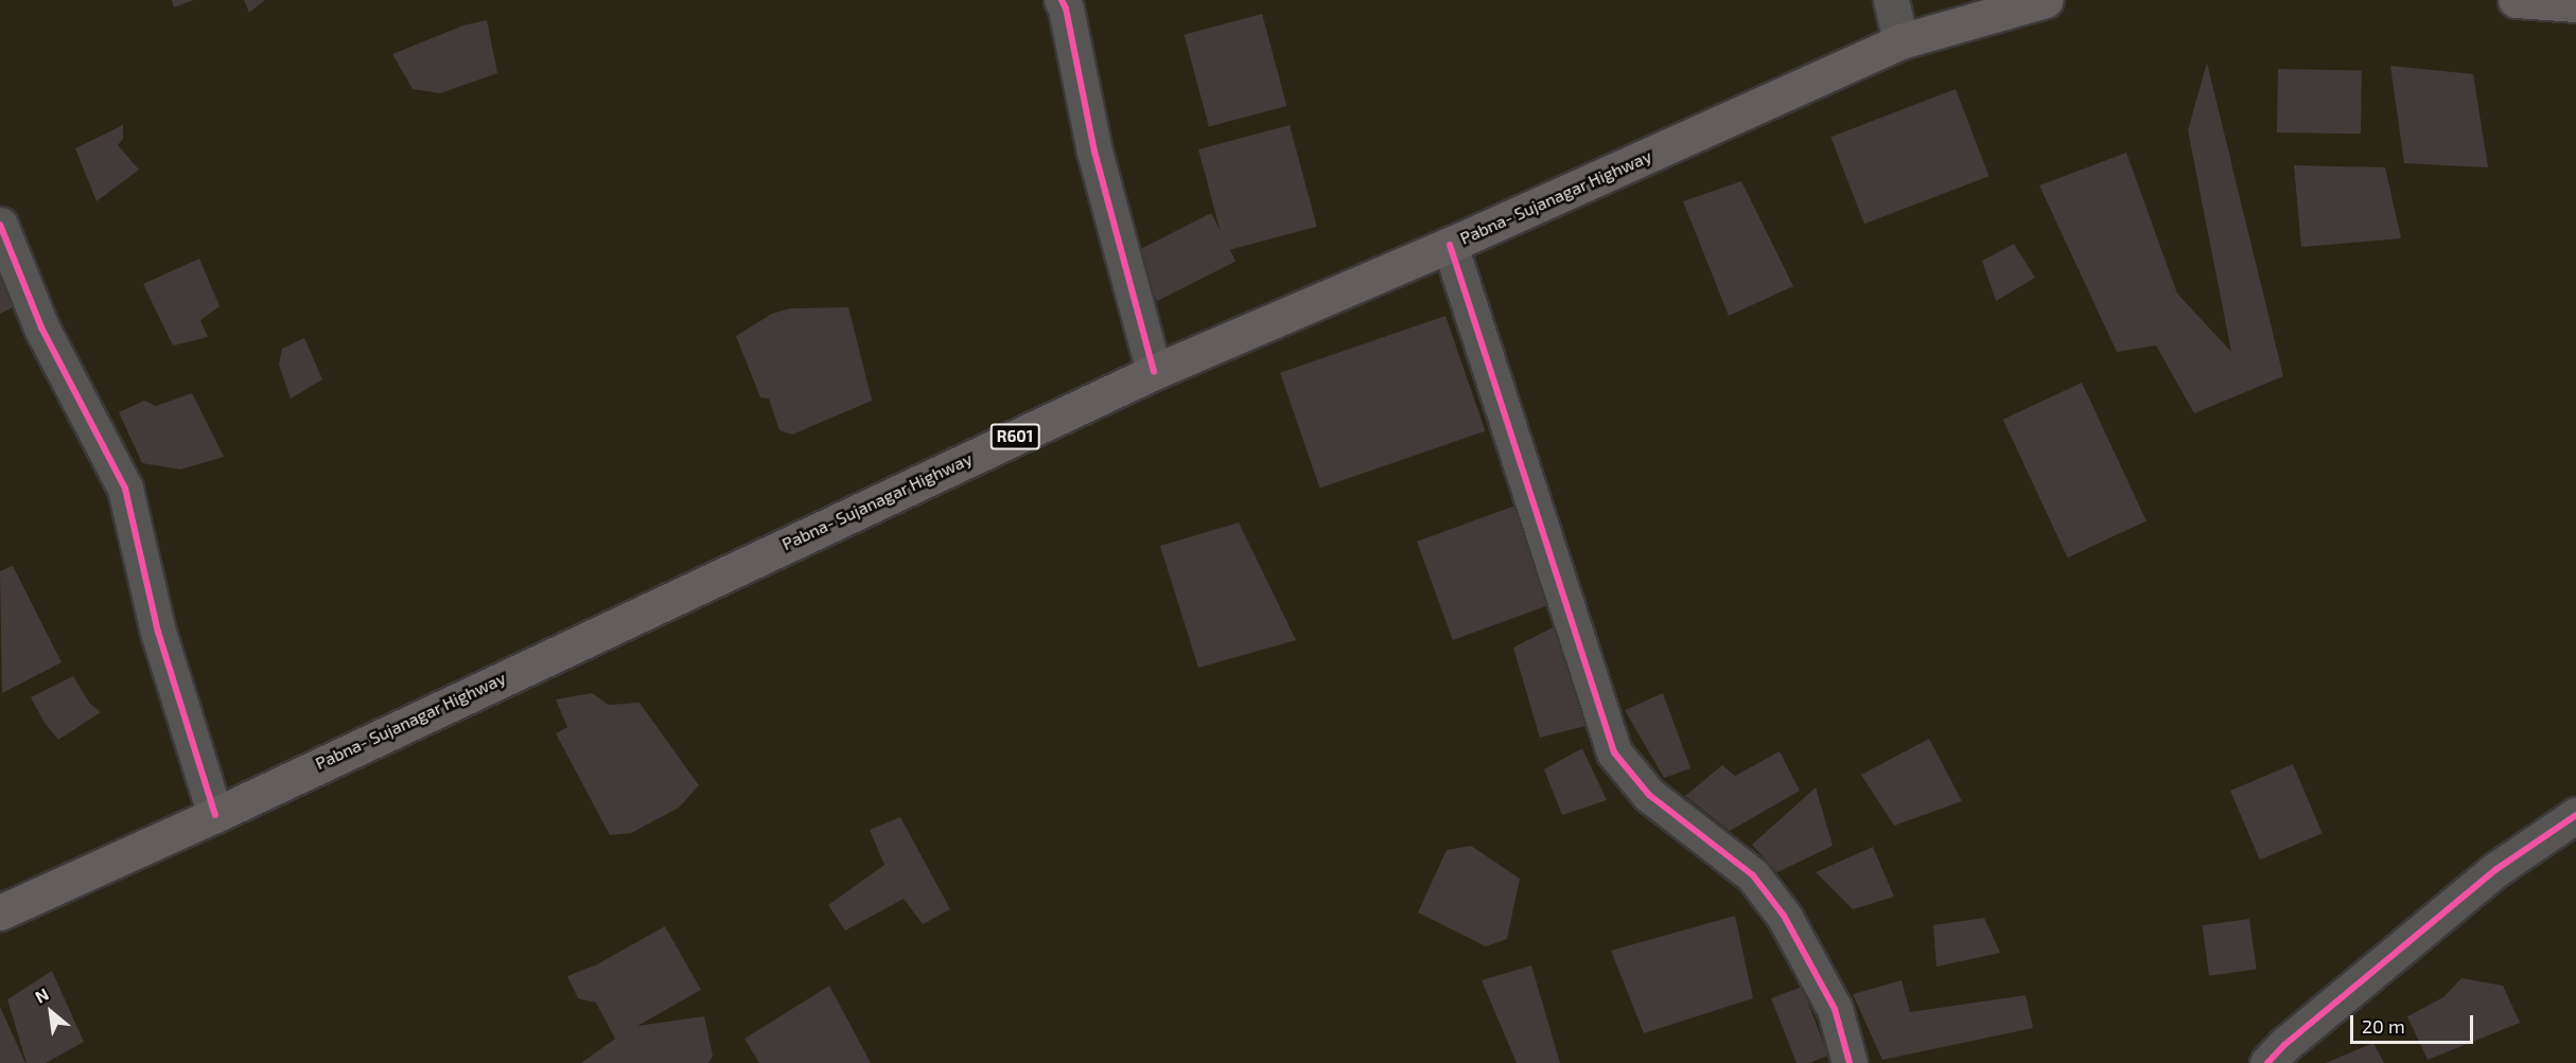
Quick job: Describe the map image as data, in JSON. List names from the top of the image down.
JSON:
{
  "streets": {
    "main road": ["Pabna- Sujanagar Highway", "R601"]
  },
  "scale_bar": "20 m",
  "north": "top left"
}
